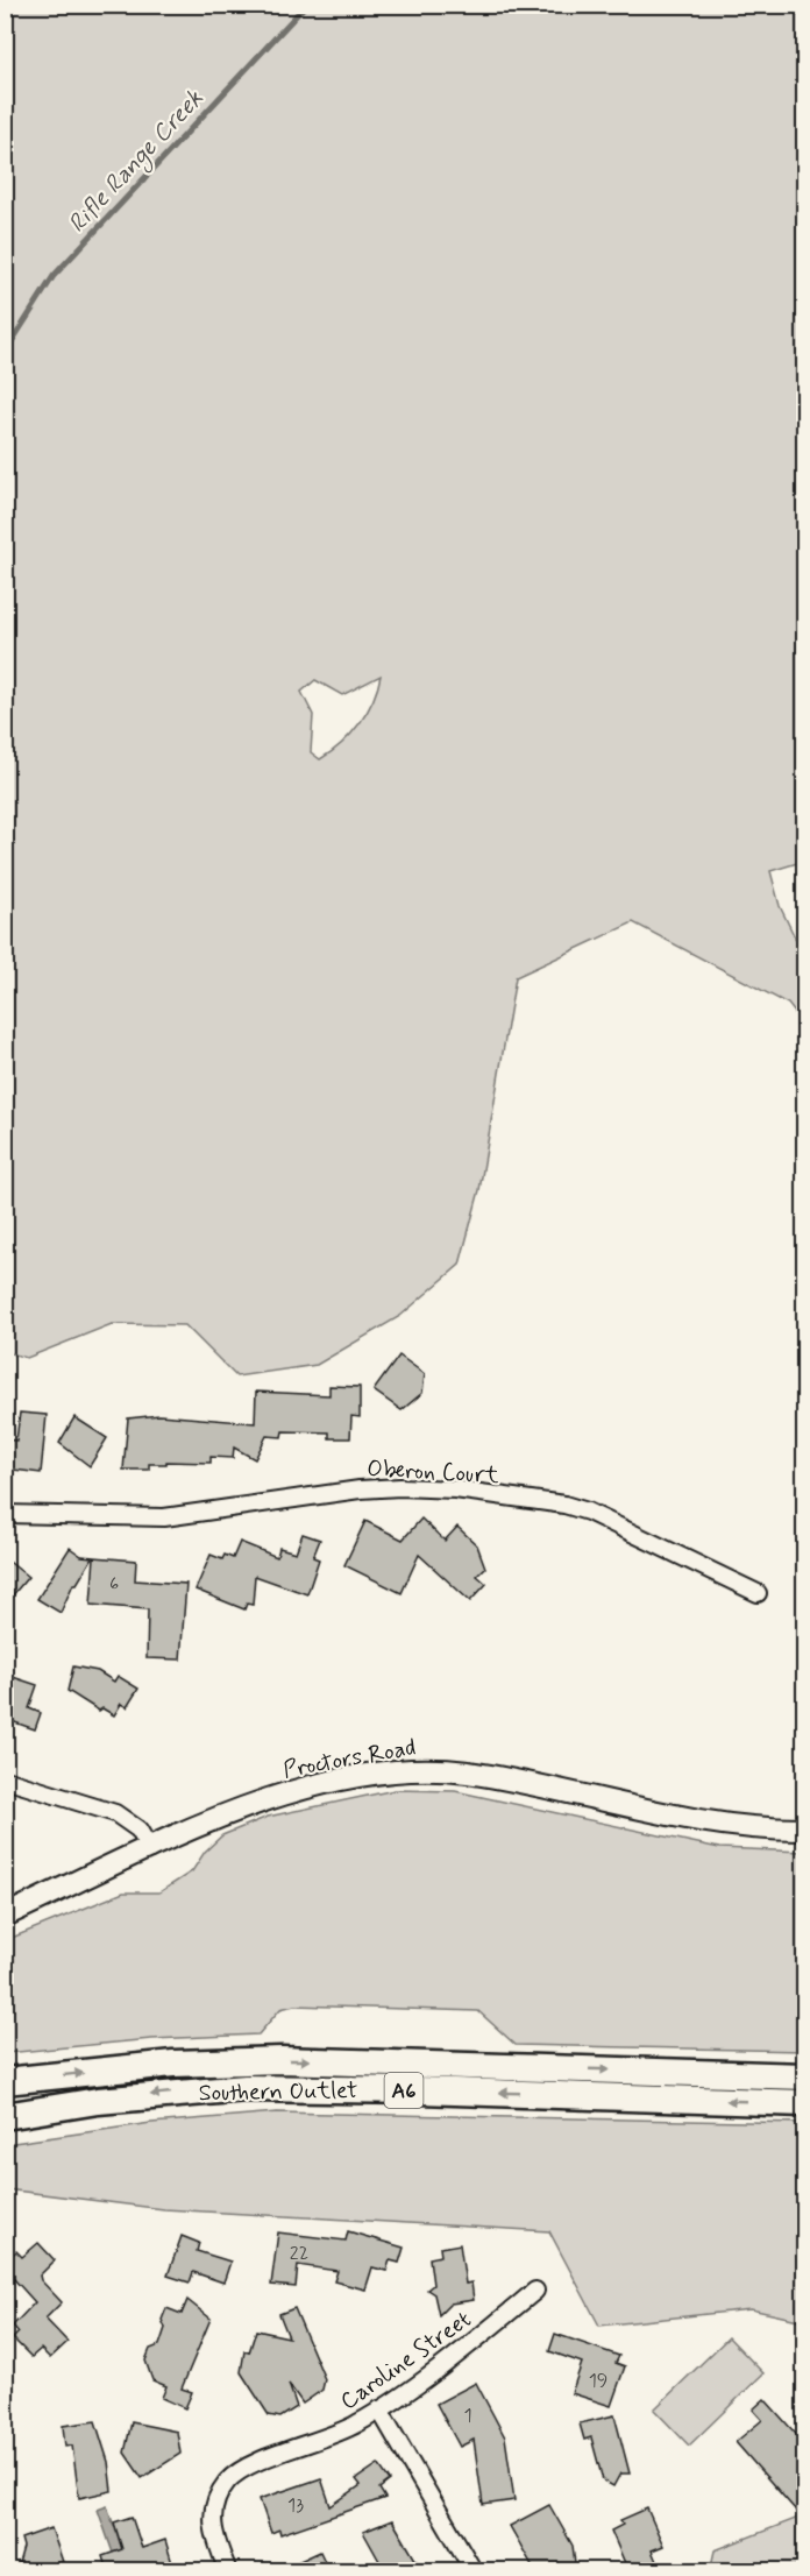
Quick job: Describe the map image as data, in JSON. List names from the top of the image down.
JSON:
{
  "streets": {
    "highway": ["Southern Outlet", "A6"],
    "street": ["Oberon Court", "Proctors Road", "Caroline Street"]
  },
  "water": ["Rifle Range Creek"],
  "house_numbers": [
    "6",
    "22",
    "19",
    "1",
    "13"
  ]
}
